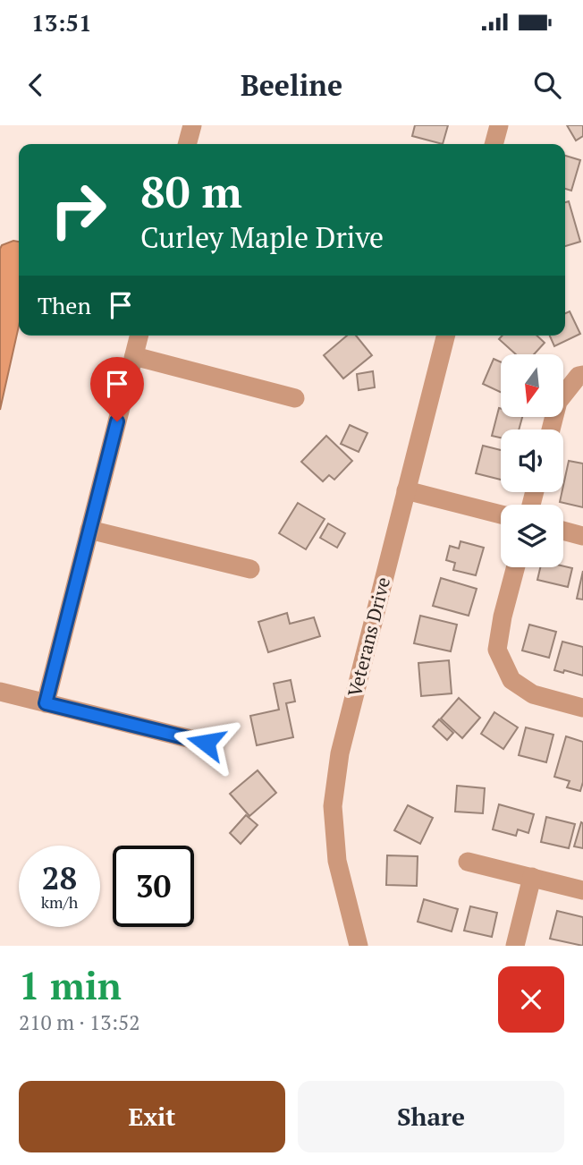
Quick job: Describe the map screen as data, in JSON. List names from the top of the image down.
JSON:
{
  "streets": {
    "street": ["Veterans Drive"]
  },
  "north": "bottom",
  "page": {
    "status": "13:51",
    "header": "Beeline",
    "turn": ["80 m", "Curley Maple Drive"],
    "then": "Then",
    "speed": "28 km/h",
    "limit": "30",
    "heading": ["1 min", "210 m · 13:52"],
    "buttons": ["Exit", "Share"]
  }
}
